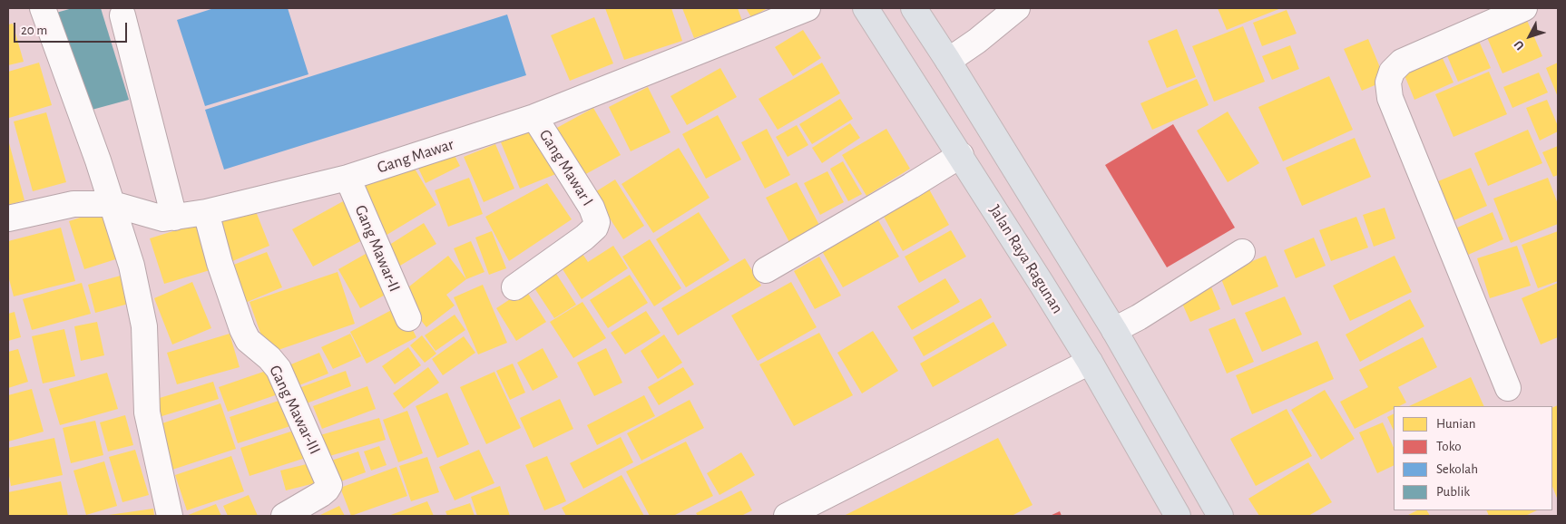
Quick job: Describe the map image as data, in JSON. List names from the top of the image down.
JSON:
{
  "streets": {
    "main road": ["Jalan Raya Ragunan"],
    "street": [
      "Gang Mawar",
      "Gang Mawar I",
      "Gang Mawar-II",
      "Gang Mawar-III"
    ]
  },
  "crossings": [
    ["Gang Mawar", "Gang Mawar I"],
    ["Gang Mawar", "Gang Mawar-II"],
    ["Gang Mawar", "Gang Mawar-III"]
  ],
  "legend": [
    "Hunian",
    "Toko",
    "Sekolah",
    "Publik"
  ],
  "scale_bar": "20 m",
  "north": "bottom left"
}
